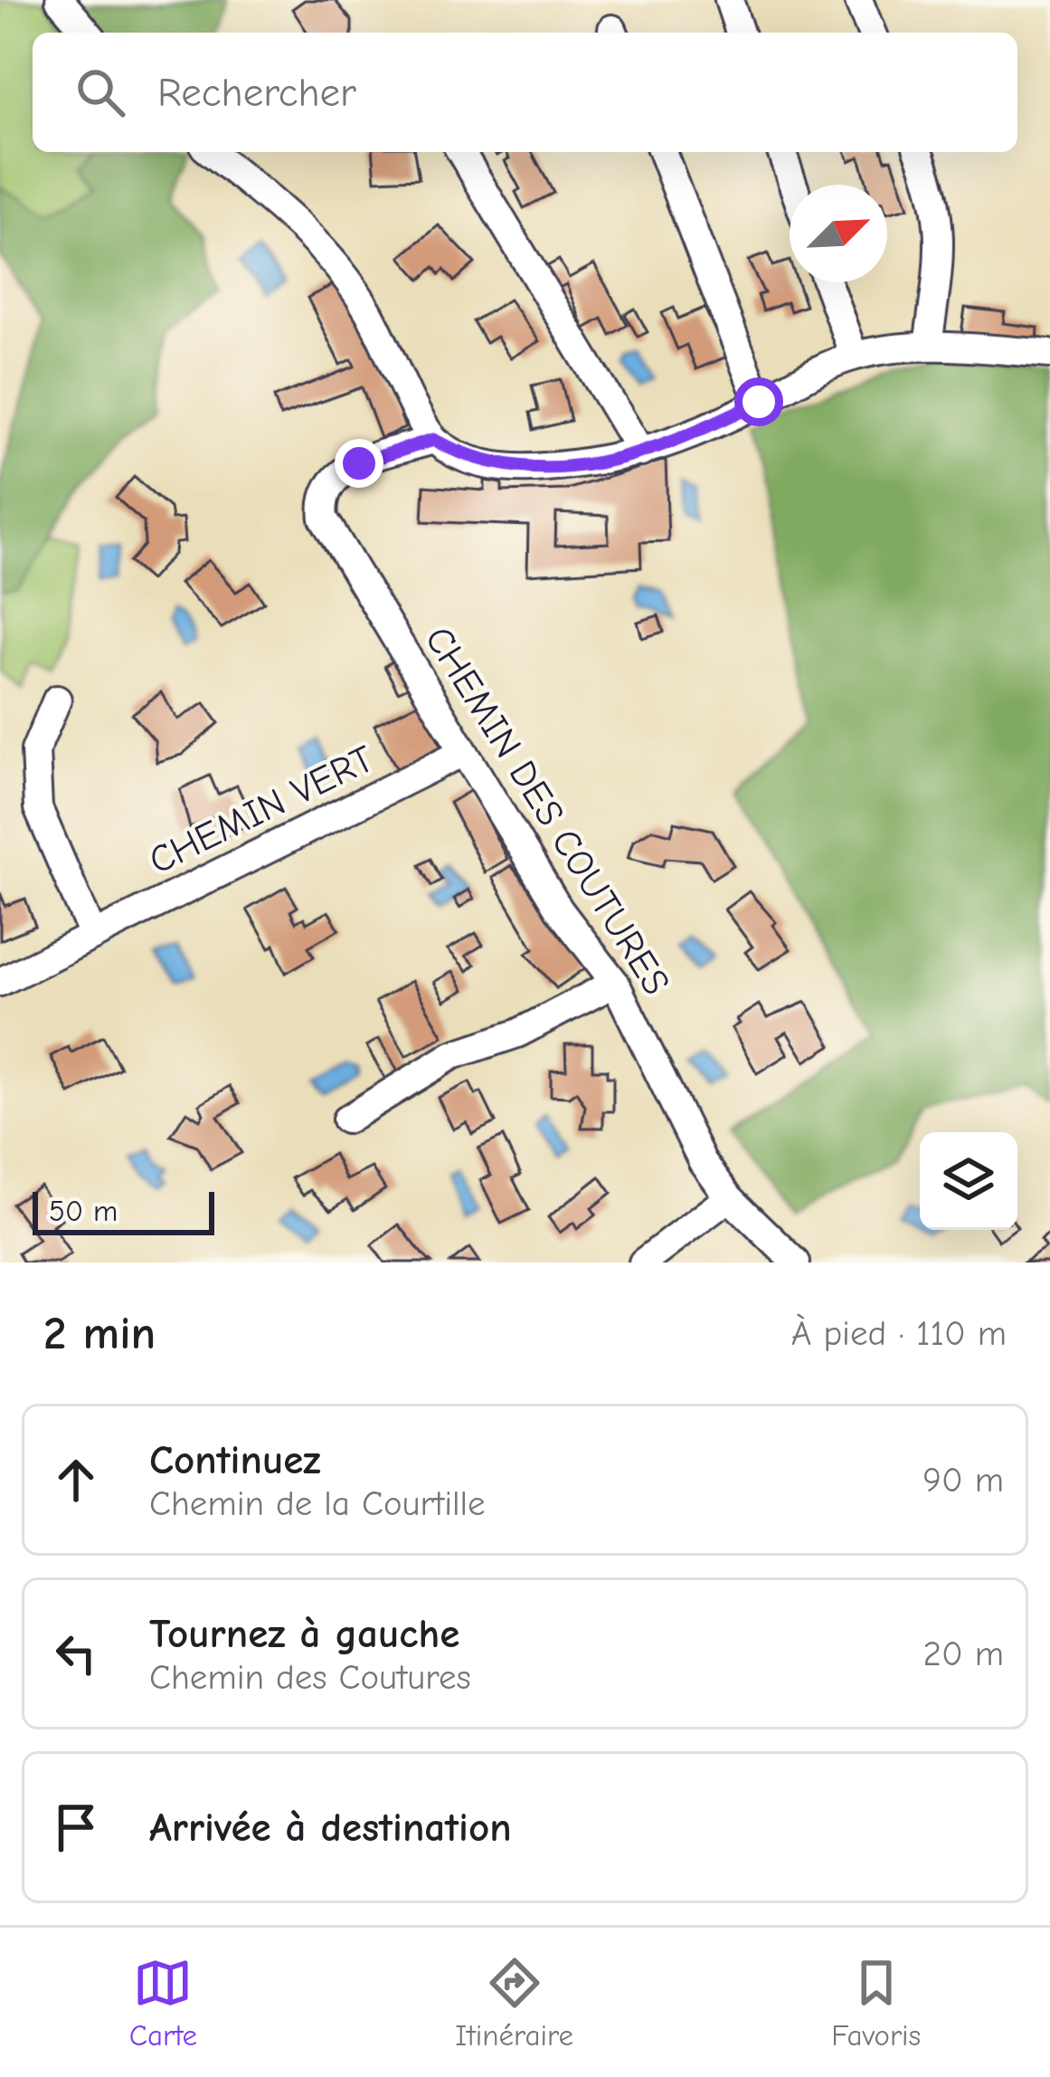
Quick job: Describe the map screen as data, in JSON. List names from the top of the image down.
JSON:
{
  "streets": {
    "street": ["CHEMIN VERT", "CHEMIN DES COUTURES"]
  },
  "crossings": [
    ["CHEMIN VERT", "CHEMIN DES COUTURES"]
  ],
  "scale_bar": "50 m",
  "north": "top right",
  "page": {
    "search": "Rechercher",
    "scale": "50 m",
    "heading": ["2 min", "À pied · 110 m"],
    "list": [
      ["Continuez", "Chemin de la Courtille", "90 m"],
      ["Tournez à gauche", "Chemin des Coutures", "20 m"],
      "Arrivée à destination"
    ],
    "nav": ["Carte", "Itinéraire", "Favoris"]
  }
}
